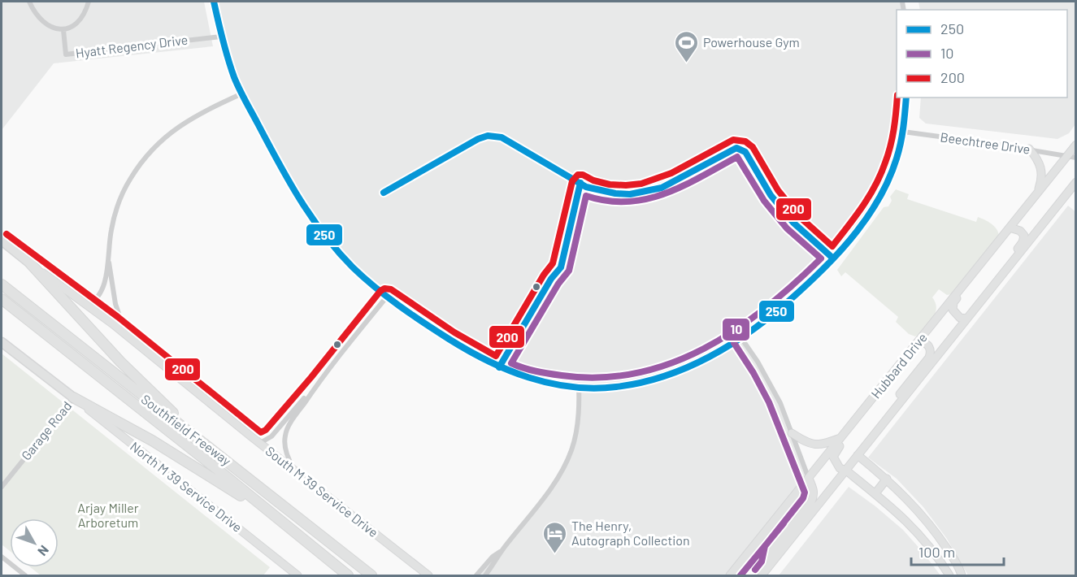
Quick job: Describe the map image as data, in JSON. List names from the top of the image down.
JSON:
{
  "streets": {
    "highway": ["Southfield Freeway"],
    "street": [
      "Hyatt Regency Drive",
      "Beechtree Drive",
      "Hubbard Drive",
      "Garage Road",
      "North M 39 Service Drive",
      "South M 39 Service Drive"
    ]
  },
  "crossings": [
    ["Beechtree Drive", "Hubbard Drive"],
    ["Garage Road", "North M 39 Service Drive"]
  ],
  "parks": ["Arjay Miller Arboretum"],
  "places": {
    "sports": ["Powerhouse Gym"],
    "hotel": ["The Henry, Autograph Collection"]
  },
  "lines": ["transit line 250", "transit line 200", "transit line 10"],
  "legend": ["250", "10", "200"],
  "scale_bar": "100 m",
  "north": "bottom right"
}
